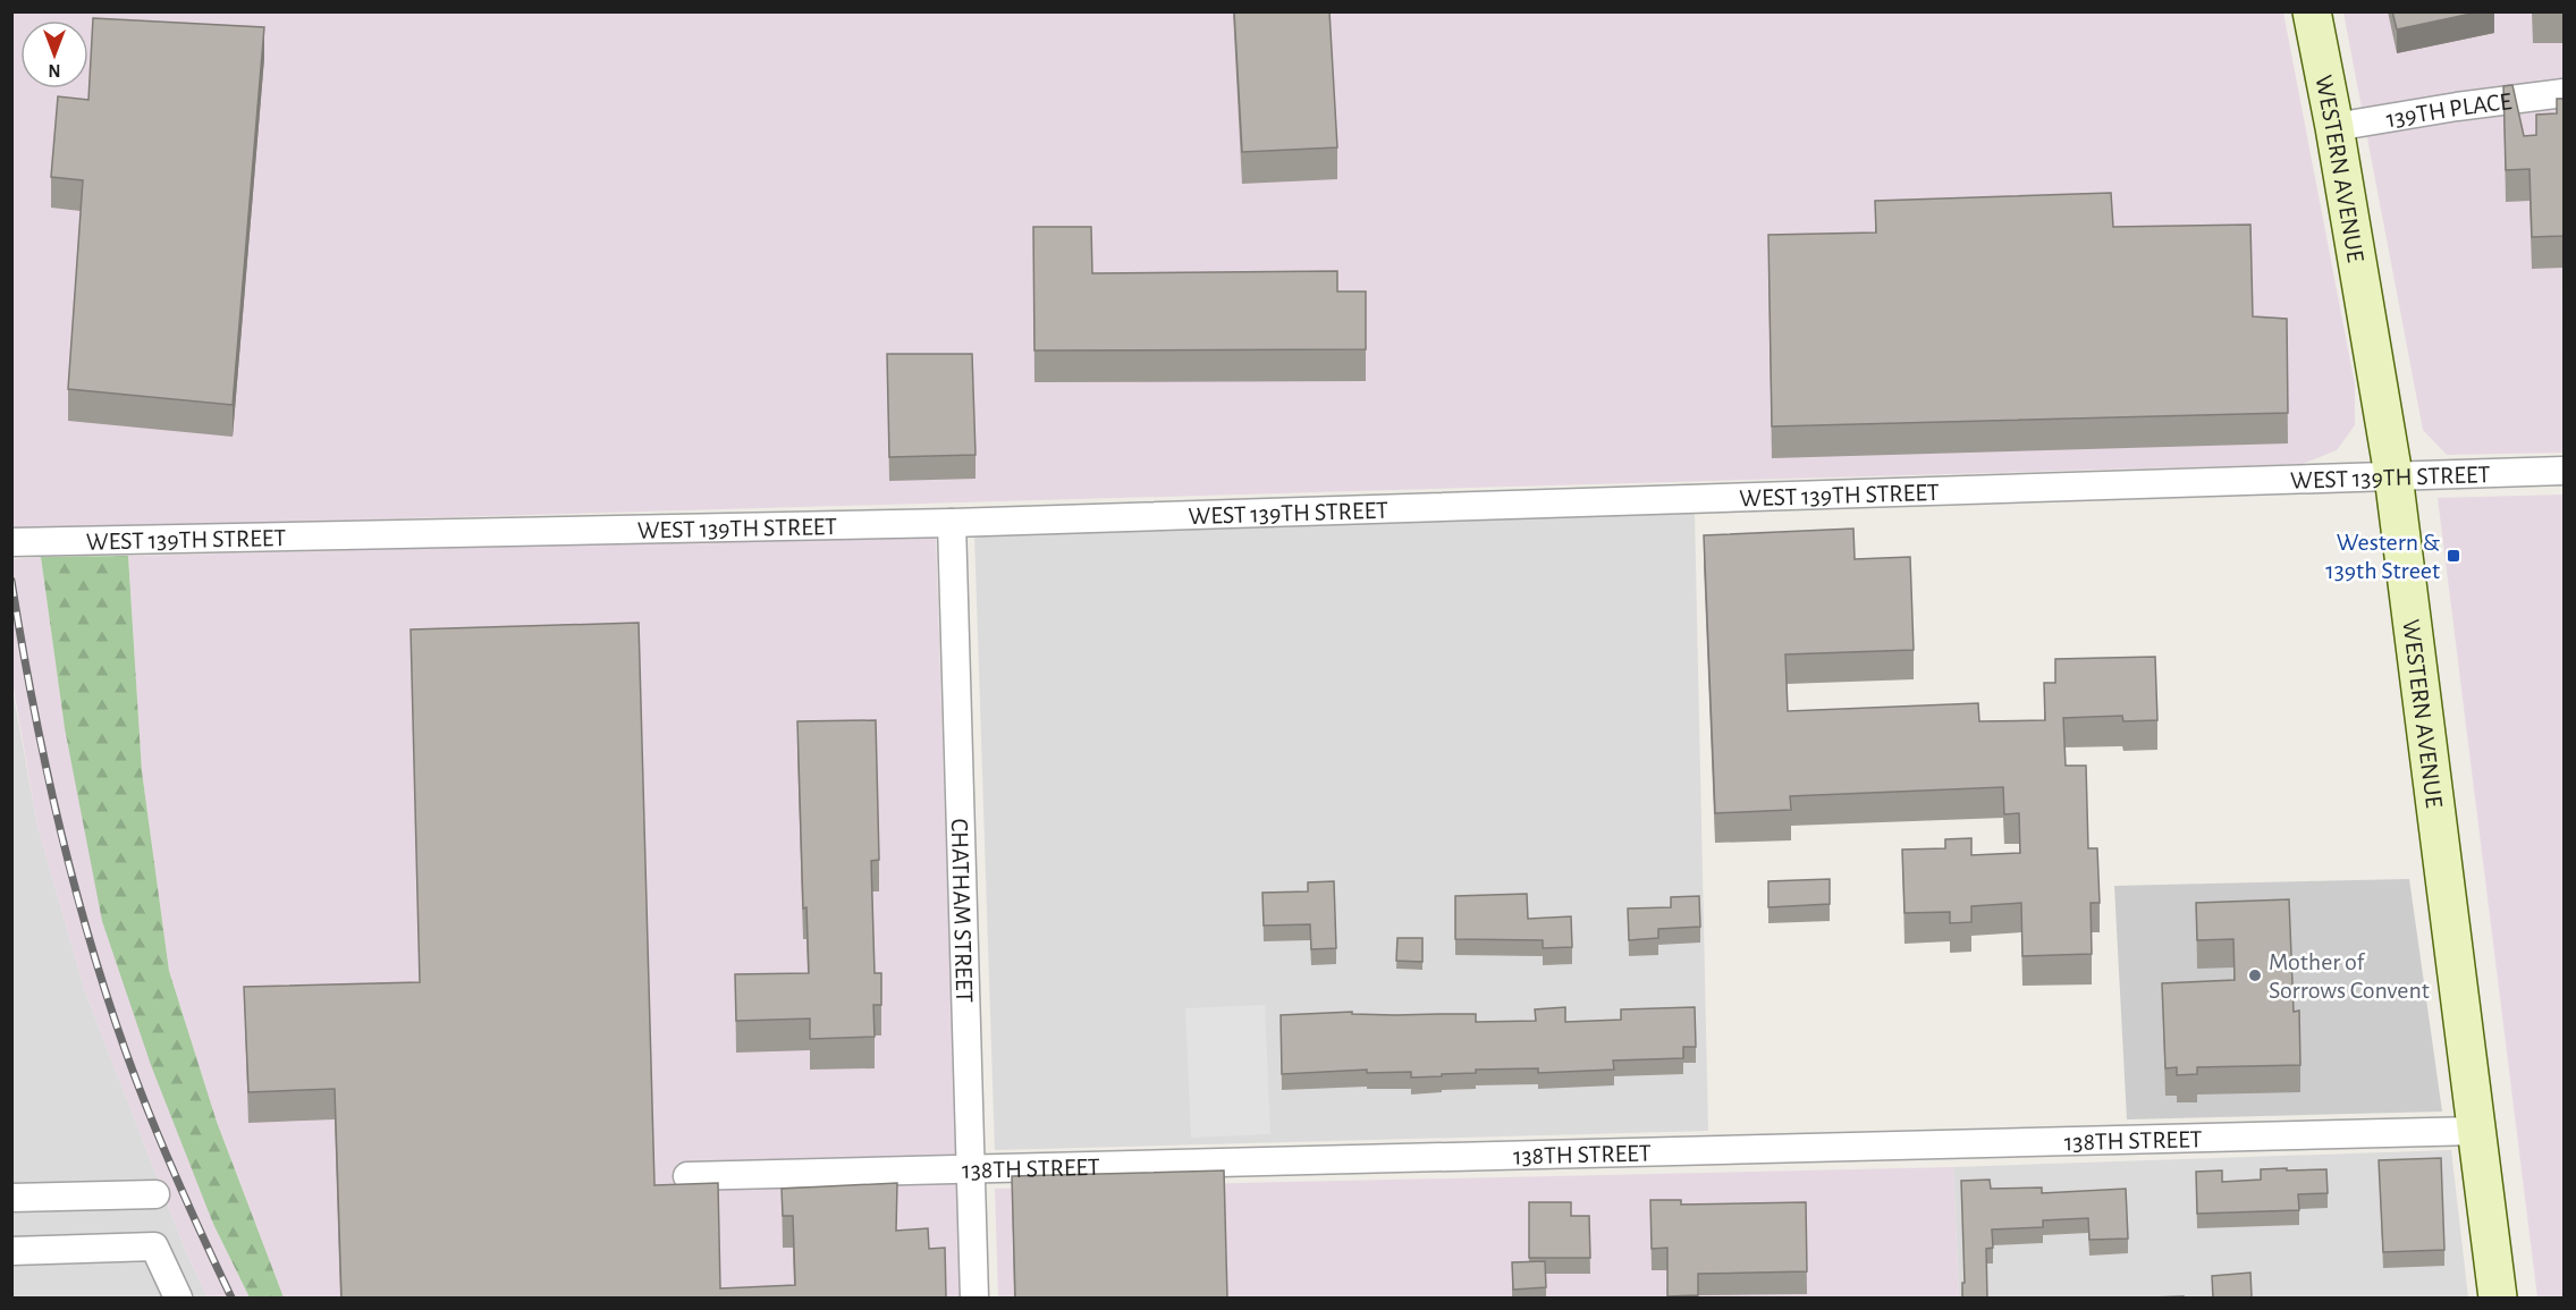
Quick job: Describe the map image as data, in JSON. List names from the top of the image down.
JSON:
{
  "streets": {
    "main road": ["WESTERN AVENUE"],
    "street": [
      "139TH PLACE",
      "WEST 139TH STREET",
      "CHATHAM STREET",
      "138TH STREET"
    ]
  },
  "crossings": [
    ["139TH PLACE", "WESTERN AVENUE"],
    ["WESTERN AVENUE", "WEST 139TH STREET"],
    ["WESTERN AVENUE", "138TH STREET"],
    ["WEST 139TH STREET", "CHATHAM STREET"],
    ["CHATHAM STREET", "138TH STREET"]
  ],
  "places": {
    "transit": ["Western & 139th Street"],
    "other": ["Mother of Sorrows Convent"]
  },
  "north": "bottom"
}
